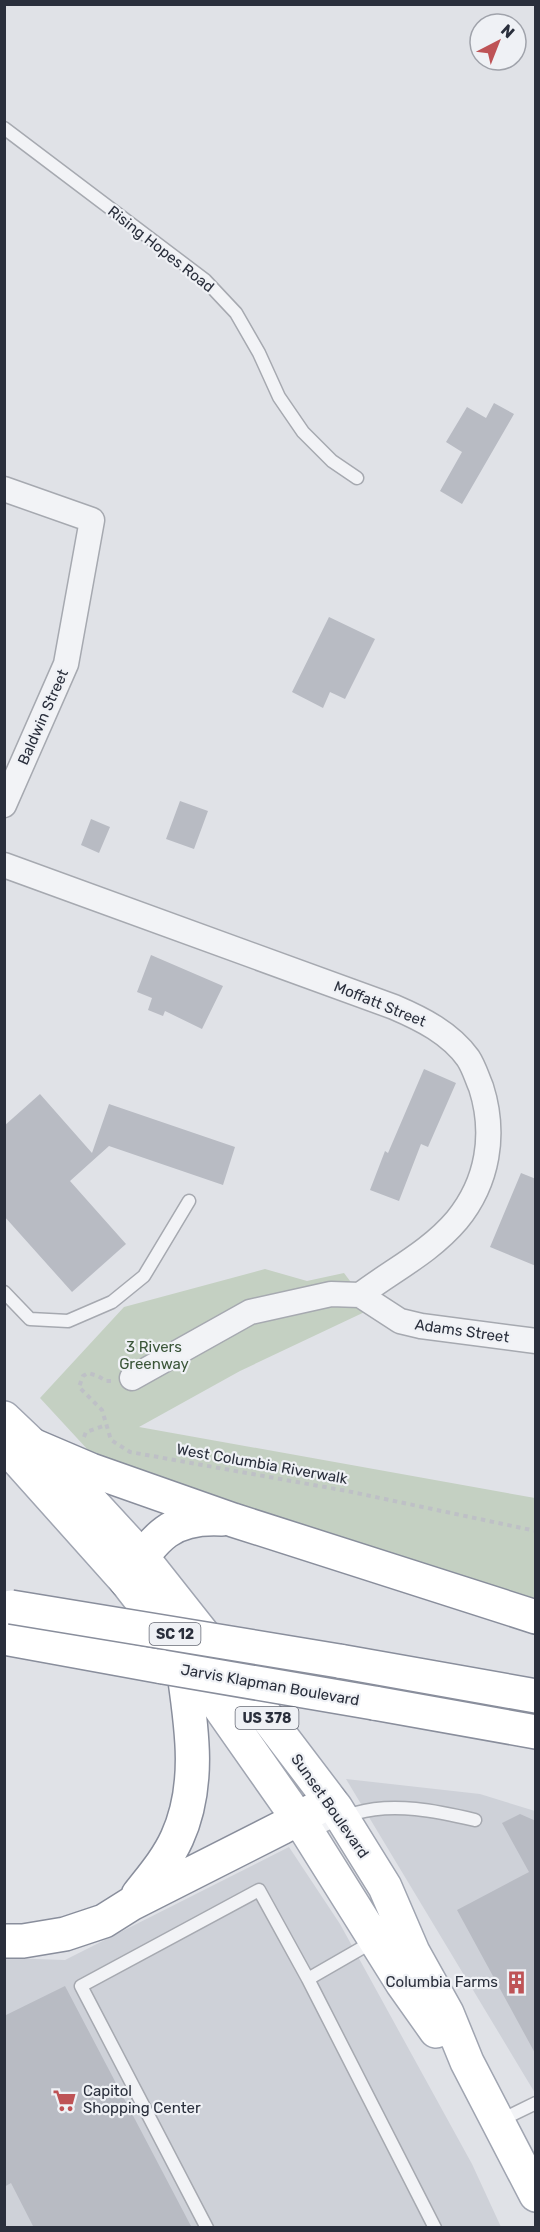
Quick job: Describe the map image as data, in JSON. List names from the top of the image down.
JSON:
{
  "streets": {
    "main road": [
      "SC 12",
      "Jarvis Klapman Boulevard",
      "US 378",
      "Sunset Boulevard"
    ],
    "street": ["Baldwin Street", "Moffatt Street", "Adams Street"],
    "lane": ["Rising Hopes Road"],
    "path": ["West Columbia Riverwalk"]
  },
  "crossings": [
    ["Moffatt Street", "Adams Street"],
    ["Jarvis Klapman Boulevard", "Sunset Boulevard"]
  ],
  "parks": ["3 Rivers Greenway"],
  "places": {
    "building": ["Columbia Farms"],
    "supermarket": ["Capitol Shopping Center"]
  },
  "north": "top right"
}
